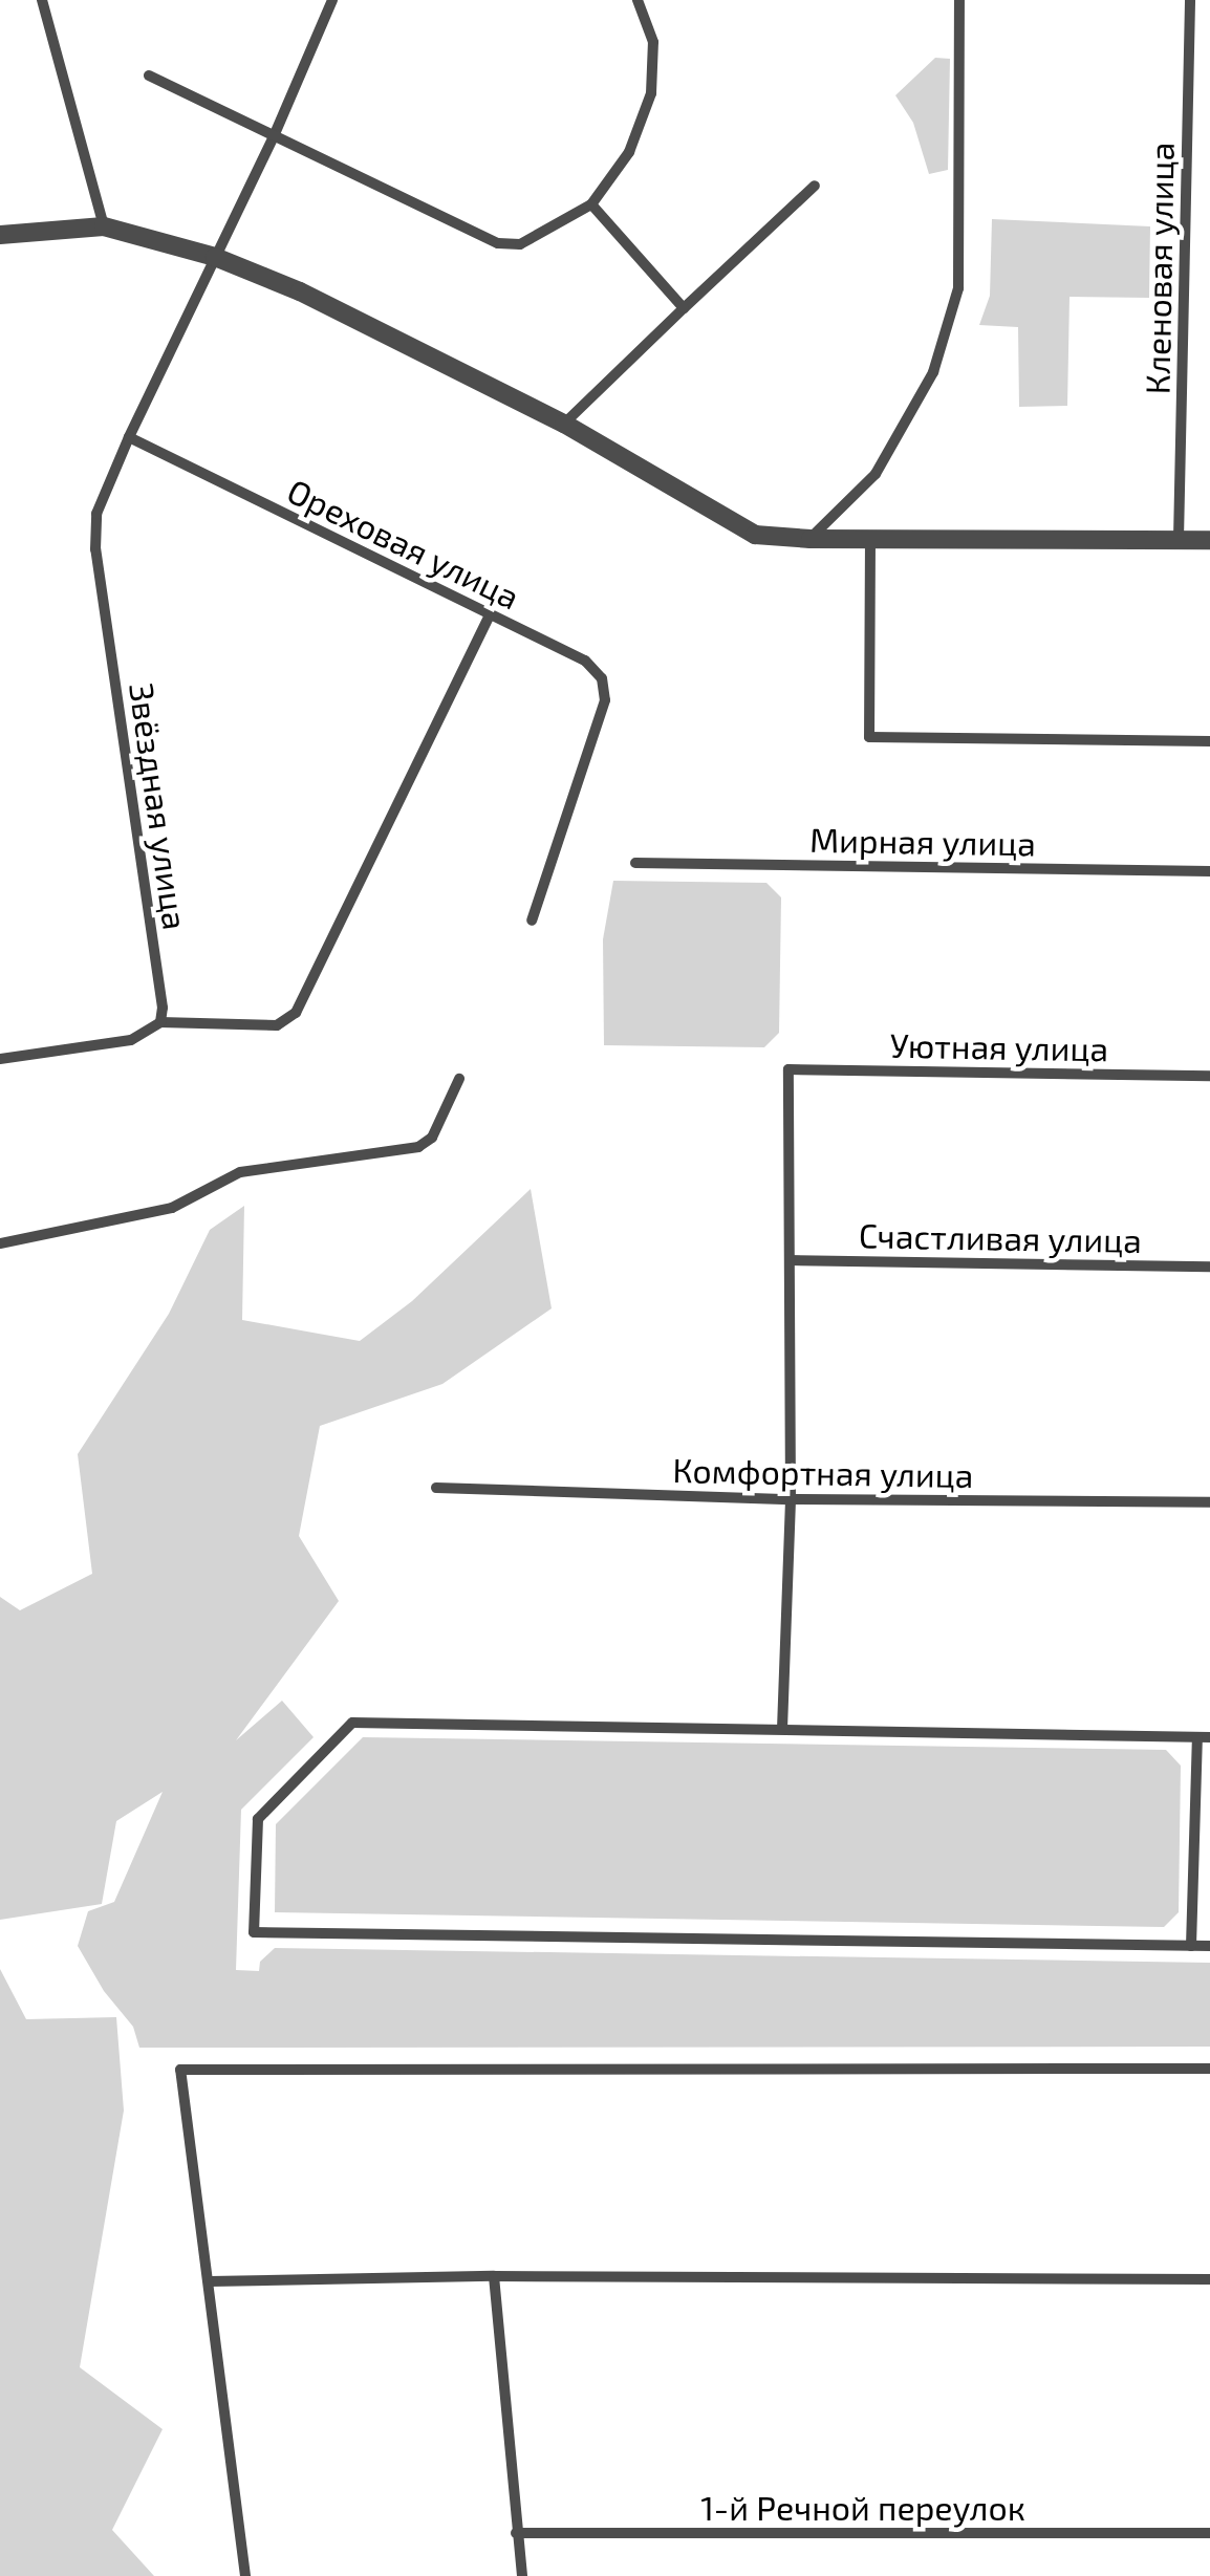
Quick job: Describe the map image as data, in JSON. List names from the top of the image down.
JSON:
{
  "streets": {
    "street": [
      "Кленовая улица",
      "Ореховая улица",
      "Звёздная улица",
      "Мирная улица",
      "Уютная улица",
      "Счастливая улица",
      "Комфортная улица",
      "1-й Речной переулок"
    ]
  },
  "crossings": [
    ["Ореховая улица", "Звёздная улица"],
    ["Уютная улица", "Счастливая улица"]
  ]
}
